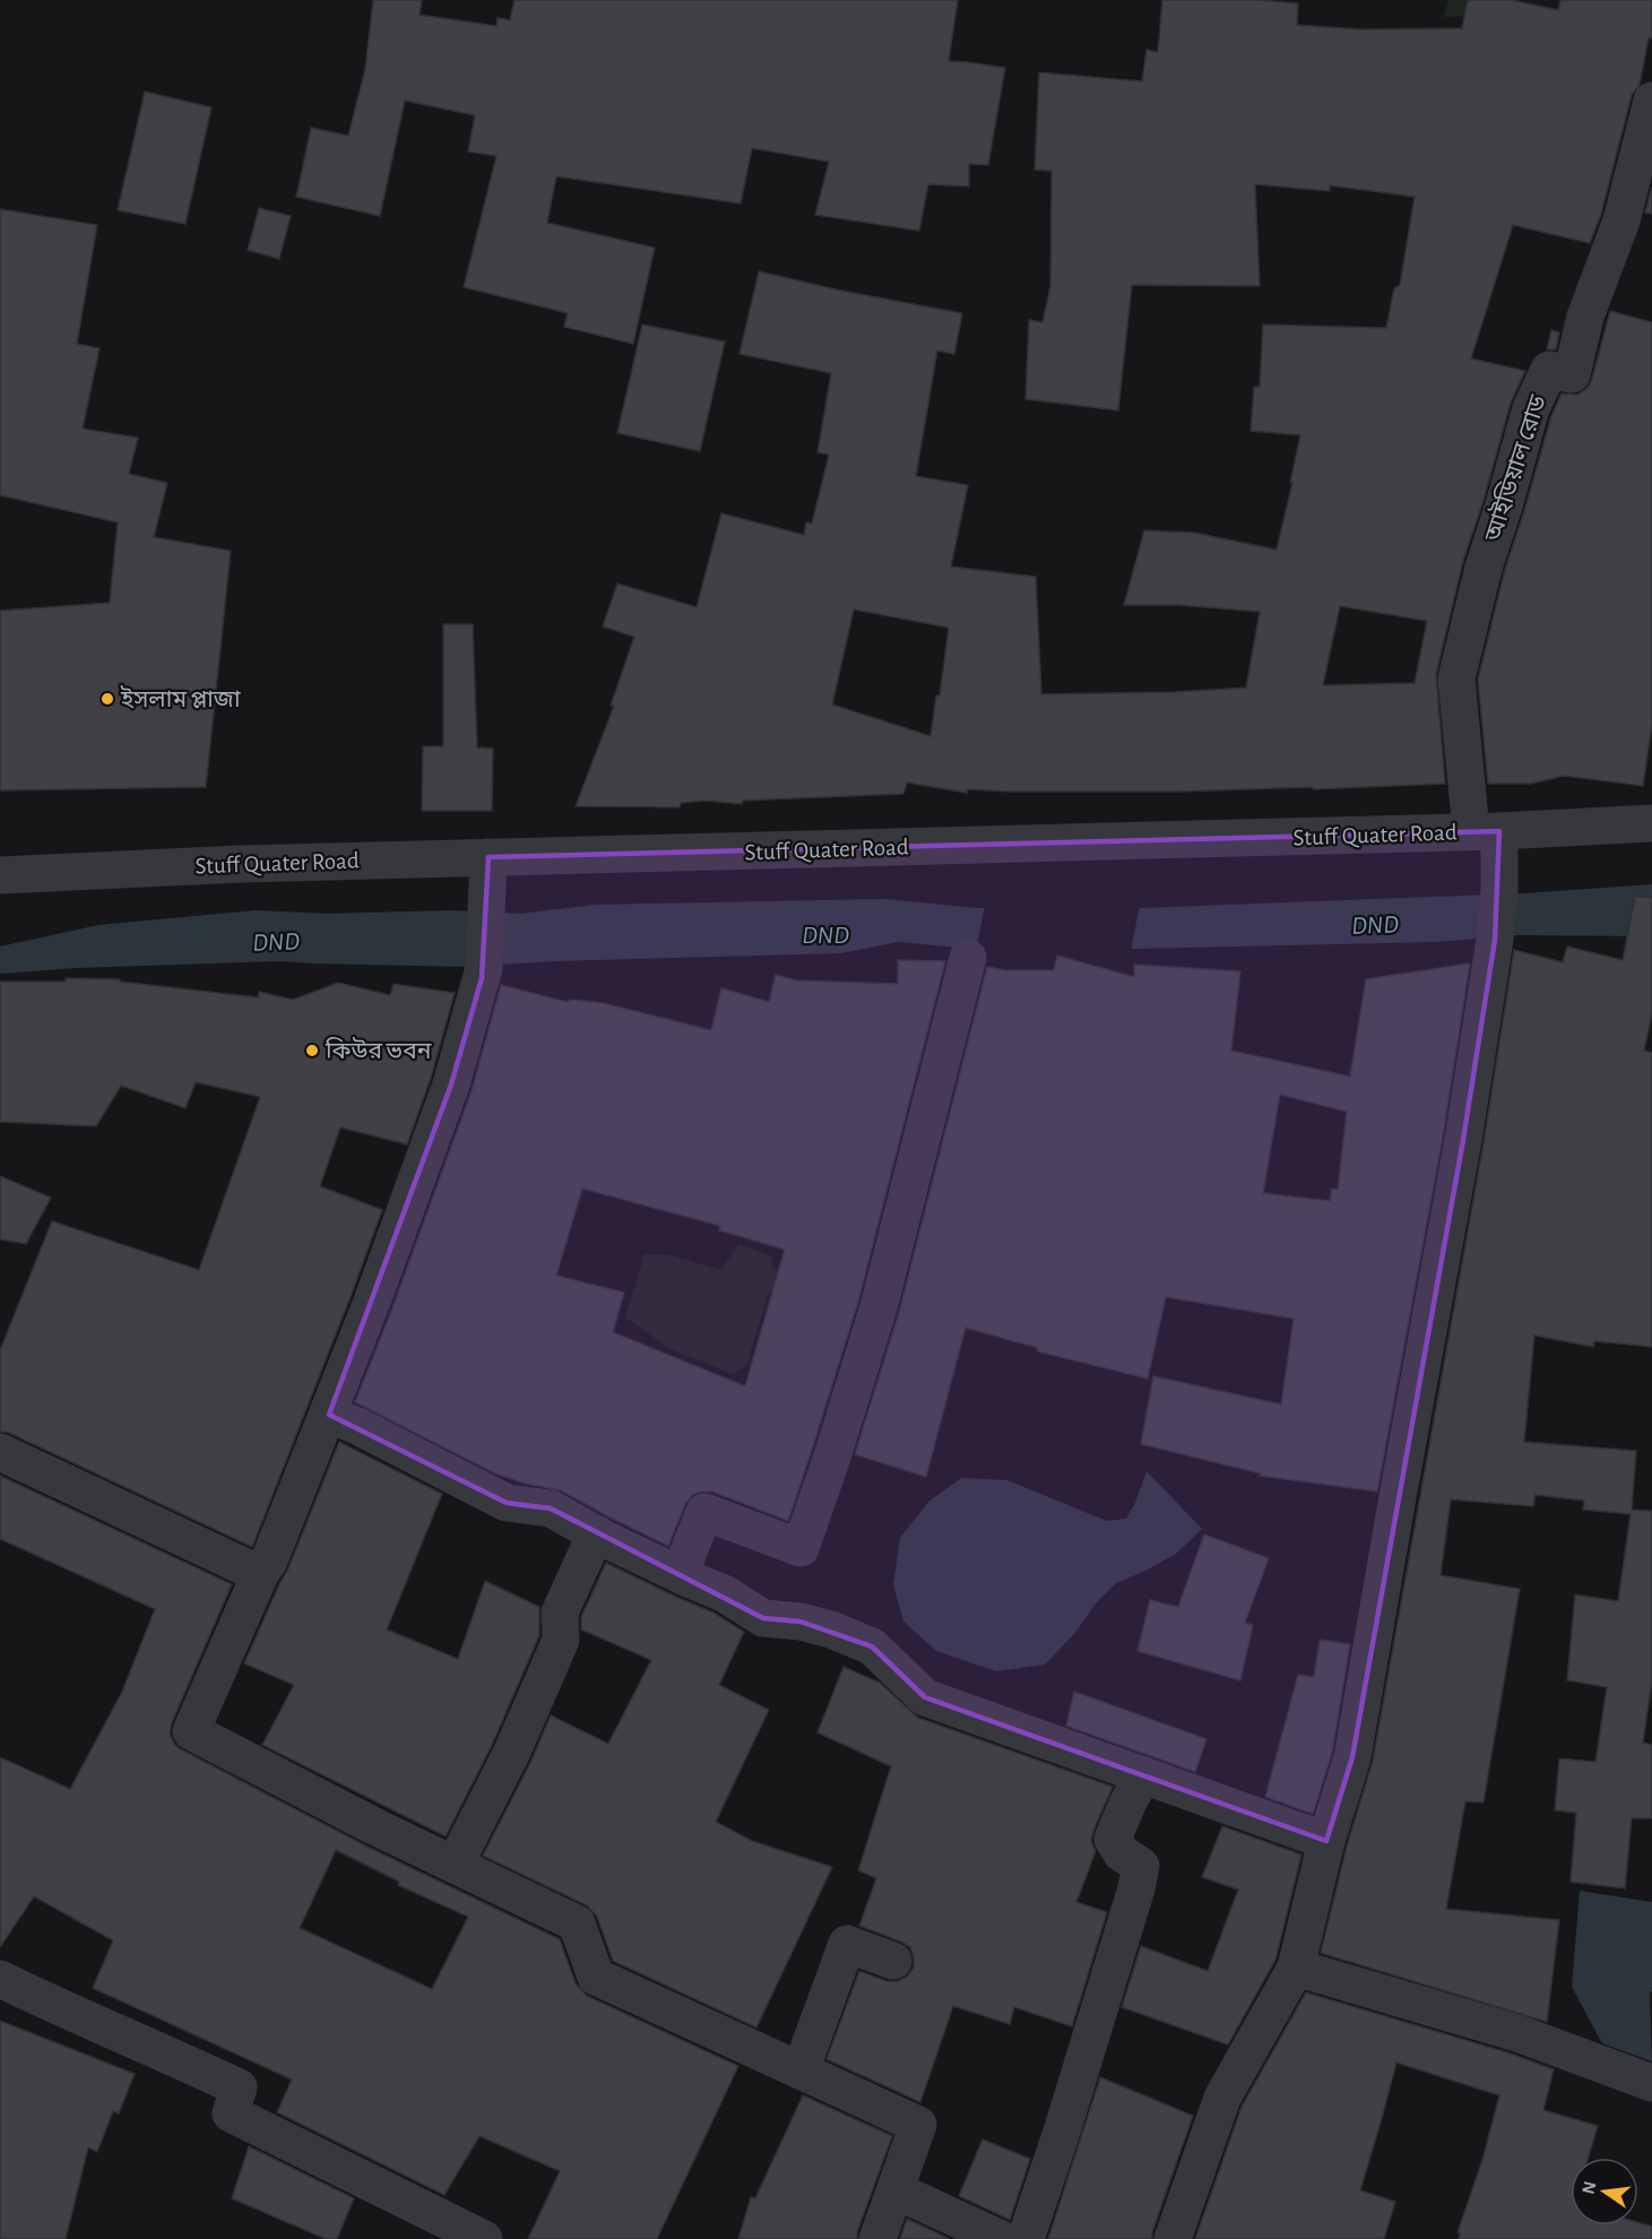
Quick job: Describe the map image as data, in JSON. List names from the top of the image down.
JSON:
{
  "streets": {
    "street": ["আইডিয়াল রোড", "Stuff Quater Road"]
  },
  "crossings": [
    ["আইডিয়াল রোড", "Stuff Quater Road"]
  ],
  "water": ["DND"],
  "places": ["ইসলাম প্লাজা", "কিউর ভবন"],
  "north": "left"
}
